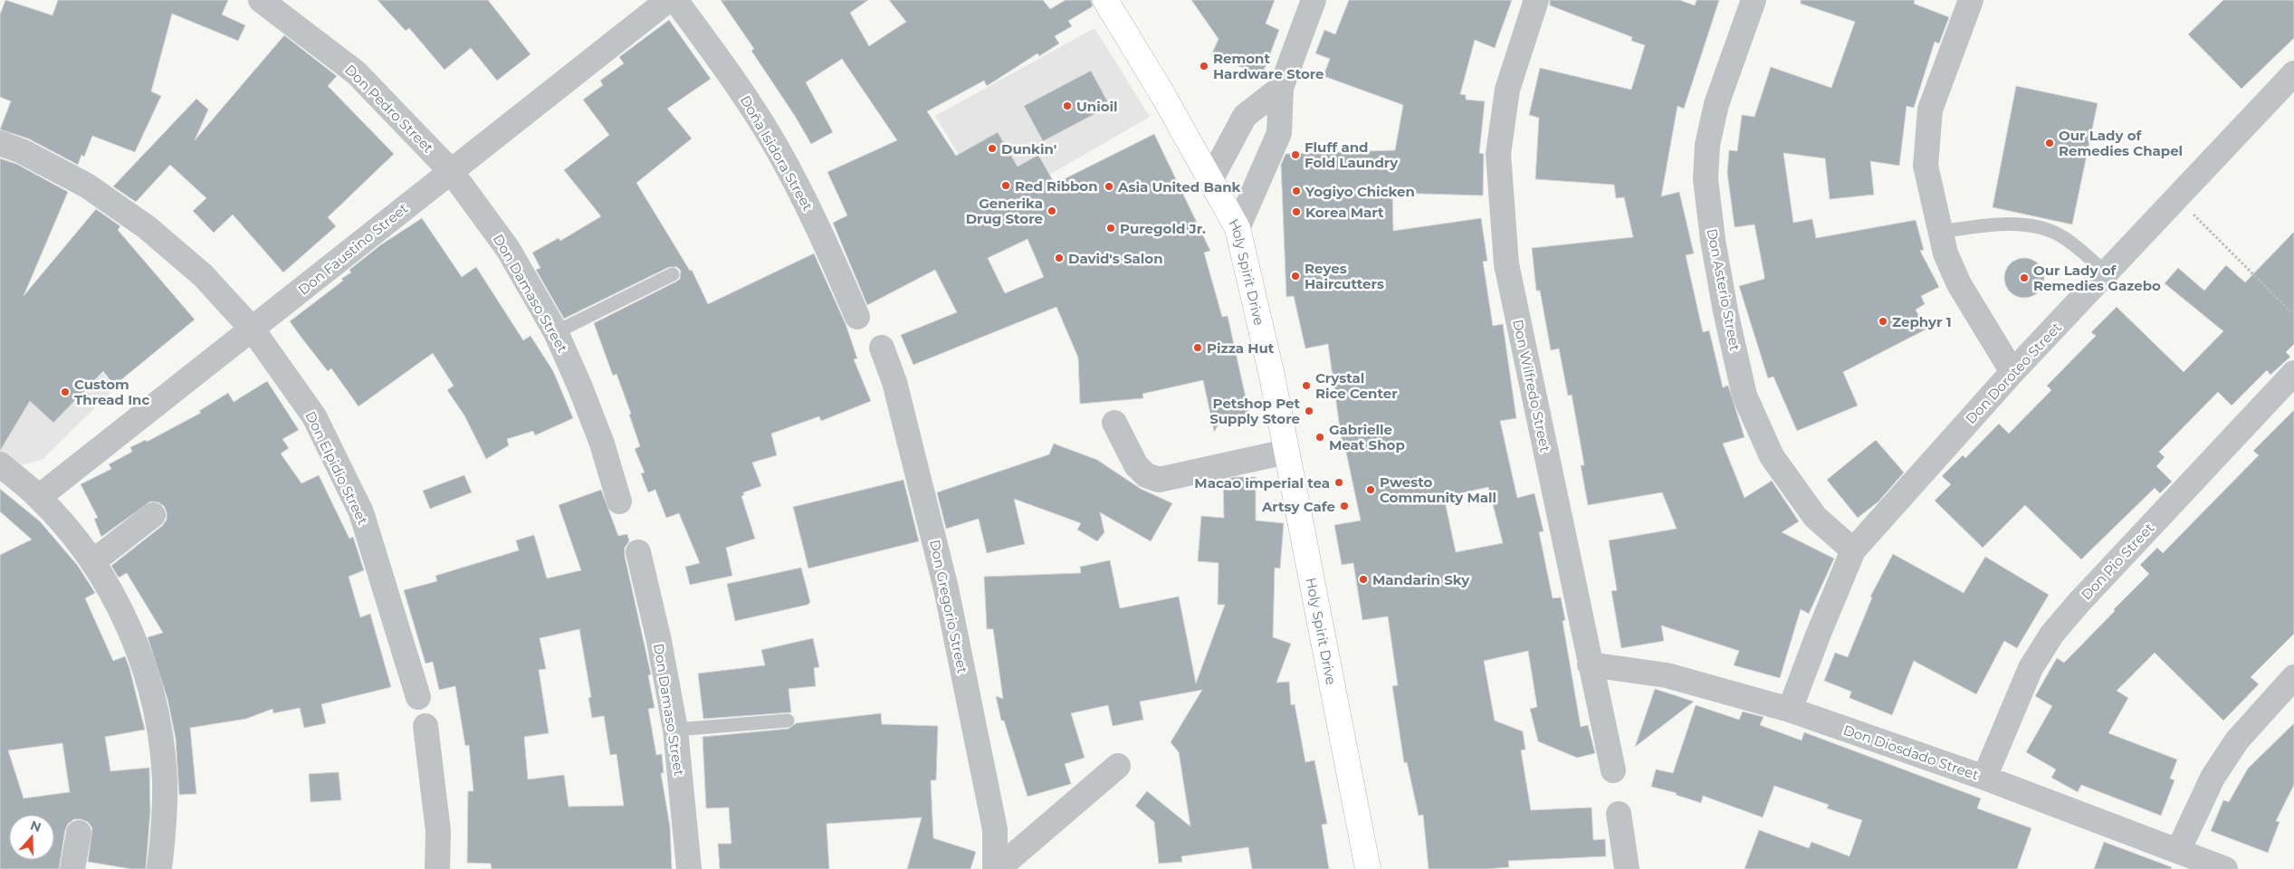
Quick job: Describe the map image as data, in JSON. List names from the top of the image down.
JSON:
{
  "streets": {
    "main road": ["Holy Spirit Drive"],
    "street": [
      "Don Pedro Street",
      "Doña Isidora Street",
      "Don Faustino Street",
      "Don Asterio Street",
      "Don Damaso Street",
      "Don Doroteo Street",
      "Don Wilfredo Street",
      "Don Elpidio Street",
      "Don Pio Street",
      "Don Gregorio Street",
      "Don Diosdado Street"
    ]
  },
  "crossings": [
    ["Don Pedro Street", "Don Faustino Street"],
    ["Don Pedro Street", "Don Damaso Street"],
    ["Don Faustino Street", "Don Damaso Street"],
    ["Don Faustino Street", "Don Elpidio Street"],
    ["Don Asterio Street", "Don Doroteo Street"],
    ["Don Doroteo Street", "Don Diosdado Street"],
    ["Don Wilfredo Street", "Don Diosdado Street"],
    ["Don Pio Street", "Don Diosdado Street"]
  ],
  "places": [
    "Remont Hardware Store",
    "Unioil",
    "Our Lady of Remedies Chapel",
    "Dunkin'",
    "Fluff and Fold Laundry",
    "Red Ribbon",
    "Asia United Bank",
    "Yogiyo Chicken",
    "Generika Drug Store",
    "Korea Mart",
    "Puregold Jr.",
    "David's Salon",
    "Reyes Haircutters",
    "Our Lady of Remedies Gazebo",
    "Zephyr 1",
    "Pizza Hut",
    "Crystal Rice Center",
    "Custom Thread Inc",
    "Petshop Pet Supply Store",
    "Gabrielle Meat Shop",
    "Macao imperial tea",
    "Pwesto Community Mall",
    "Artsy Cafe",
    "Mandarin Sky"
  ],
  "north": "top"
}
